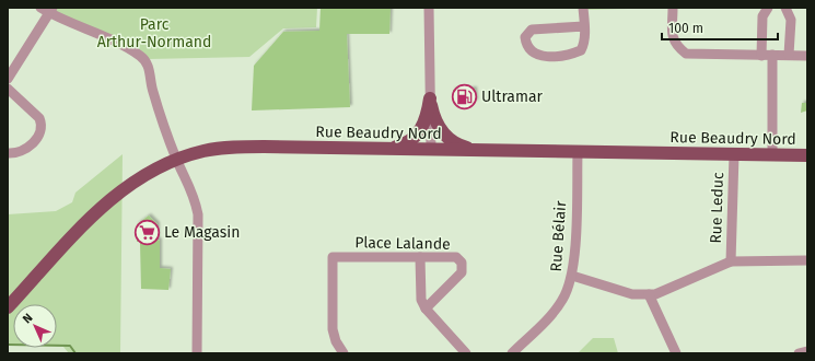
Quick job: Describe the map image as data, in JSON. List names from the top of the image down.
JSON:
{
  "streets": {
    "main road": ["Rue Beaudry Nord"],
    "street": ["Rue Leduc", "Rue Bélair", "Place Lalande"]
  },
  "crossings": [
    ["Rue Beaudry Nord", "Rue Leduc"],
    ["Rue Beaudry Nord", "Rue Bélair"]
  ],
  "parks": ["Parc Arthur-Normand"],
  "places": {
    "fuel station": ["Ultramar"],
    "supermarket": ["Le Magasin"]
  },
  "scale_bar": "100 m",
  "north": "top left"
}
